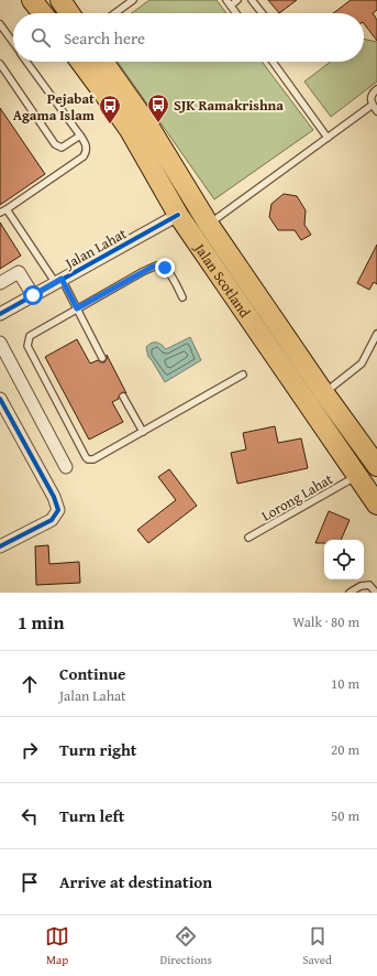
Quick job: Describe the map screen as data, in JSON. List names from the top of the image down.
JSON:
{
  "streets": {
    "highway": ["Jalan Scotland"],
    "street": ["Jalan Lahat"],
    "lane": ["Lorong Lahat"]
  },
  "crossings": [
    ["Jalan Lahat", "Jalan Scotland"],
    ["Jalan Scotland", "Lorong Lahat"]
  ],
  "places": {
    "bus stop": ["SJK Ramakrishna", "Pejabat Agama Islam"]
  },
  "page": {
    "search": "Search here",
    "heading": ["1 min", "Walk · 80 m"],
    "list": [
      ["Continue", "Jalan Lahat", "10 m"],
      ["Turn right", "20 m"],
      ["Turn left", "50 m"],
      "Arrive at destination"
    ],
    "nav": ["Map", "Directions", "Saved"]
  }
}
